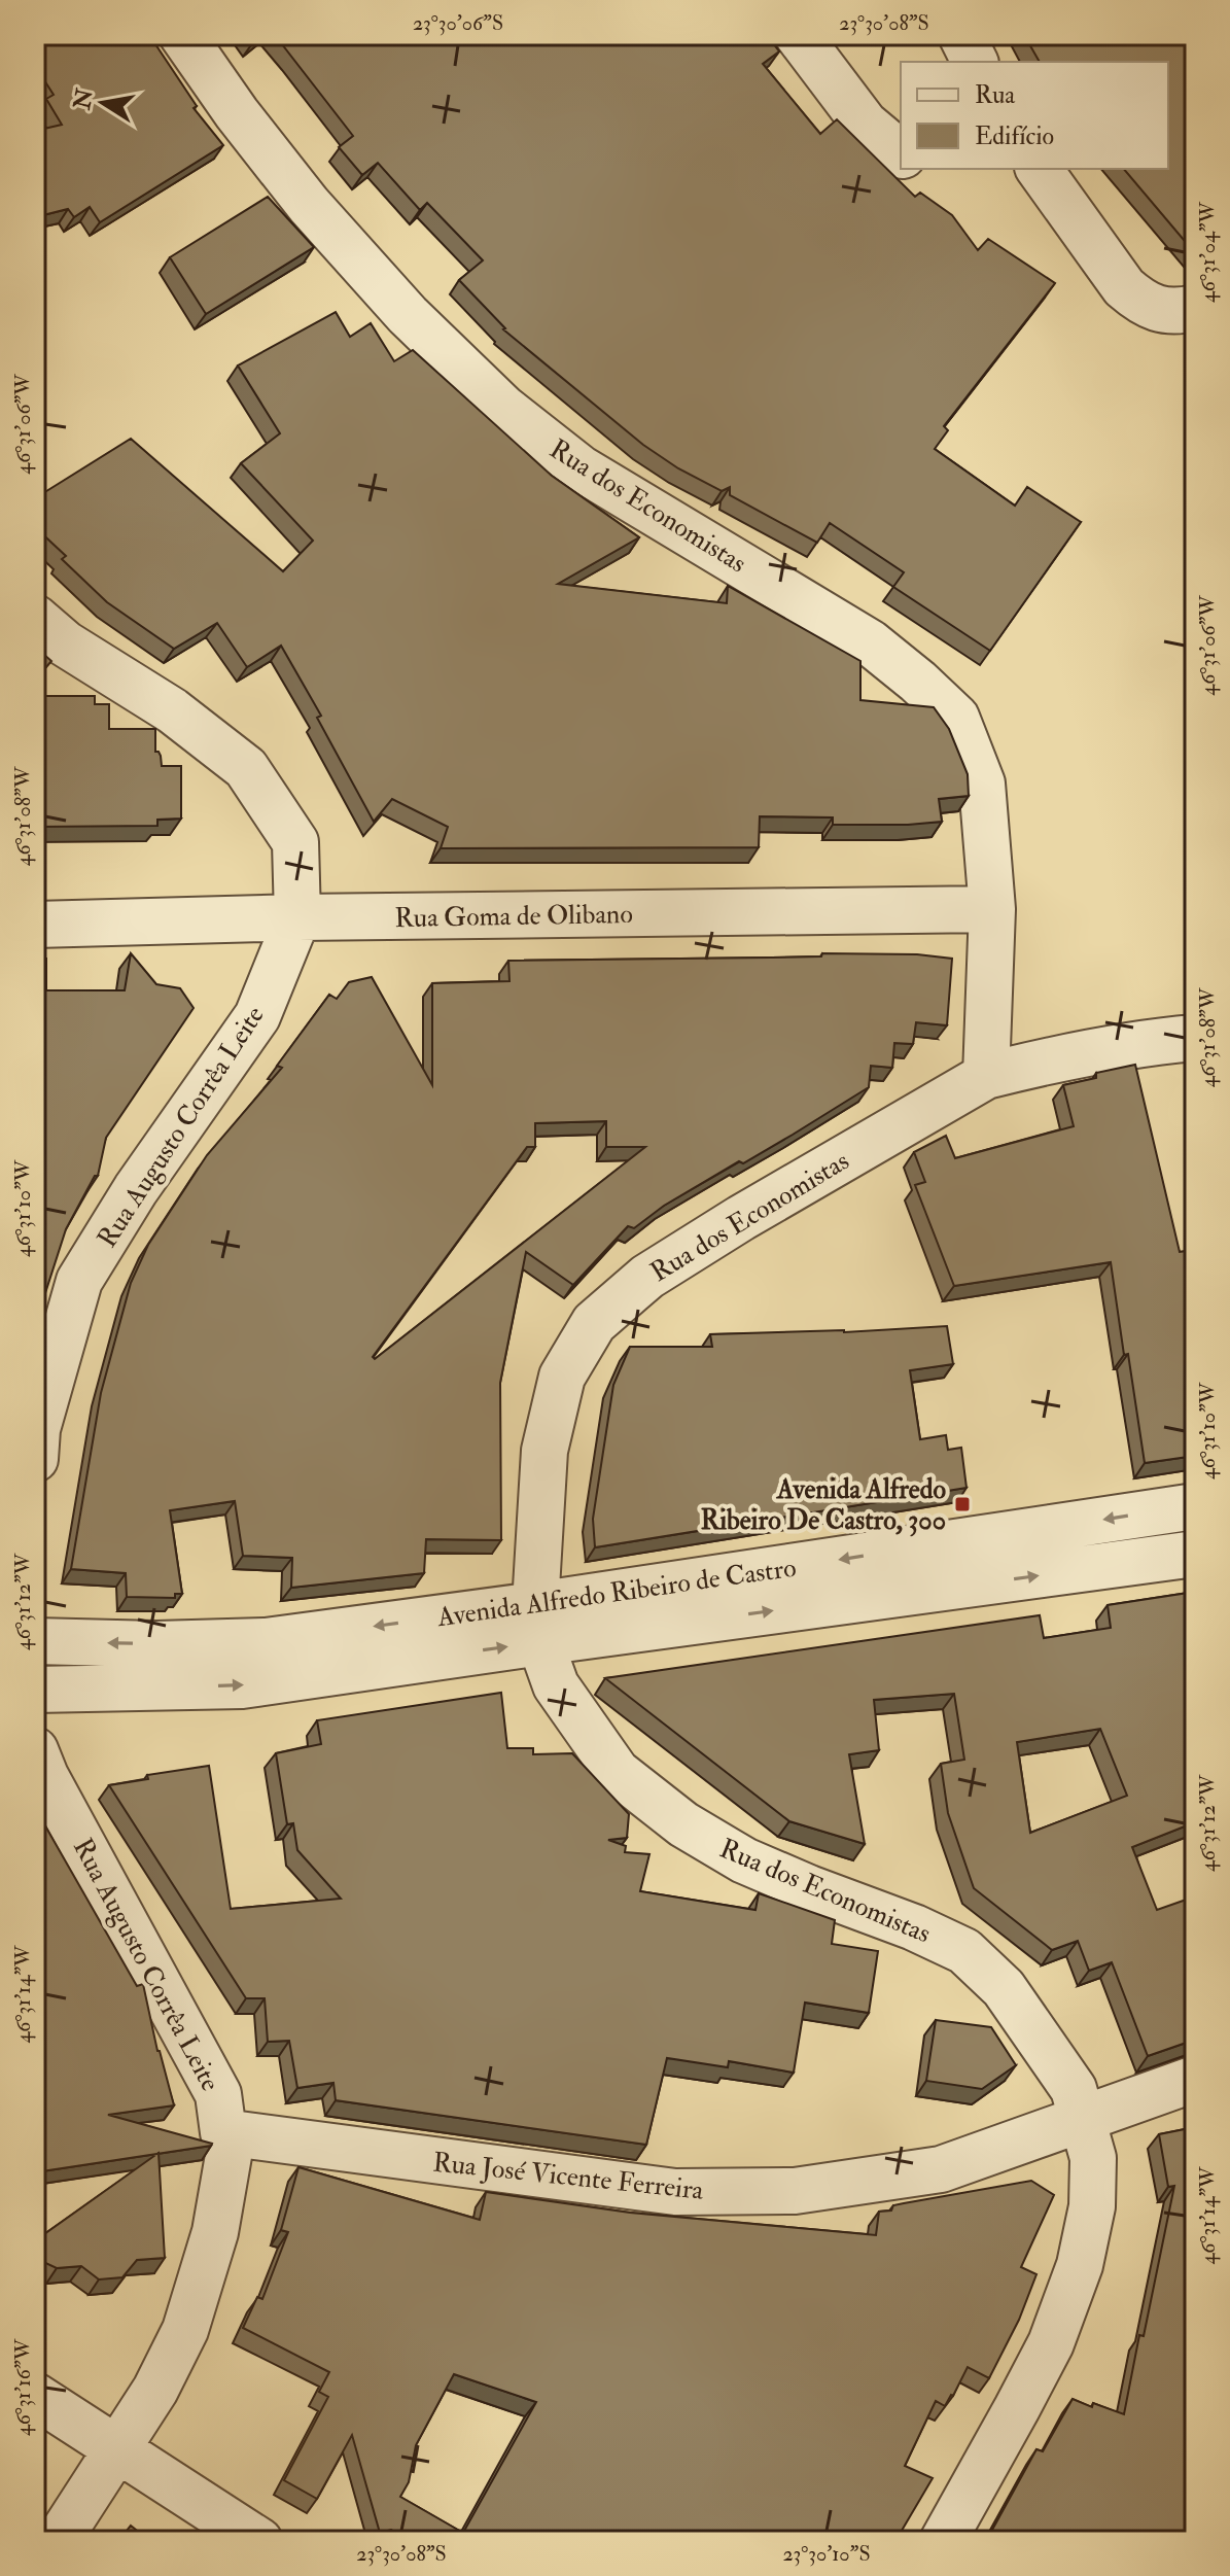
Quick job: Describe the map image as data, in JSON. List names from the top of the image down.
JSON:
{
  "streets": {
    "street": [
      "Rua dos Economistas",
      "Rua Goma de Olibano",
      "Rua Augusto Corrêa Leite",
      "Avenida Alfredo Ribeiro de Castro",
      "Rua José Vicente Ferreira"
    ]
  },
  "crossings": [
    ["Rua dos Economistas", "Rua Goma de Olibano"],
    ["Rua dos Economistas", "Avenida Alfredo Ribeiro de Castro"],
    ["Rua dos Economistas", "Rua José Vicente Ferreira"],
    ["Rua Goma de Olibano", "Rua Augusto Corrêa Leite"],
    ["Rua Augusto Corrêa Leite", "Rua José Vicente Ferreira"]
  ],
  "places": {
    "transit": ["Avenida Alfredo Ribeiro De Castro, 300"]
  },
  "legend": ["Rua", "Edifício"],
  "north": "left",
  "coordinates": [
    "23°30'06\"S",
    "23°30'08\"S",
    "46°31'04\"W",
    "46°31'06\"W",
    "46°31'08\"W",
    "46°31'10\"W",
    "46°31'12\"W",
    "46°31'14\"W",
    "46°31'16\"W",
    "23°30'10\"S"
  ]
}
